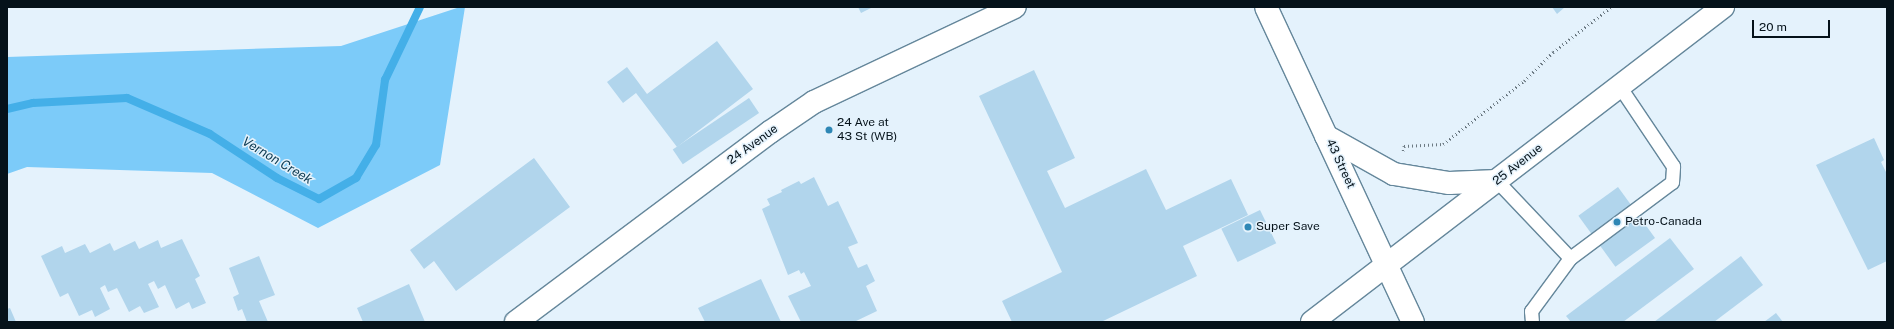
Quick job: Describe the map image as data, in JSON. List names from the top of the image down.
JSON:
{
  "streets": {
    "street": ["24 Avenue", "43 Street", "25 Avenue"]
  },
  "crossings": [
    ["43 Street", "25 Avenue"]
  ],
  "water": ["Vernon Creek"],
  "places": ["24 Ave at 43 St (WB)", "Petro-Canada", "Super Save"],
  "scale_bar": "20 m"
}
